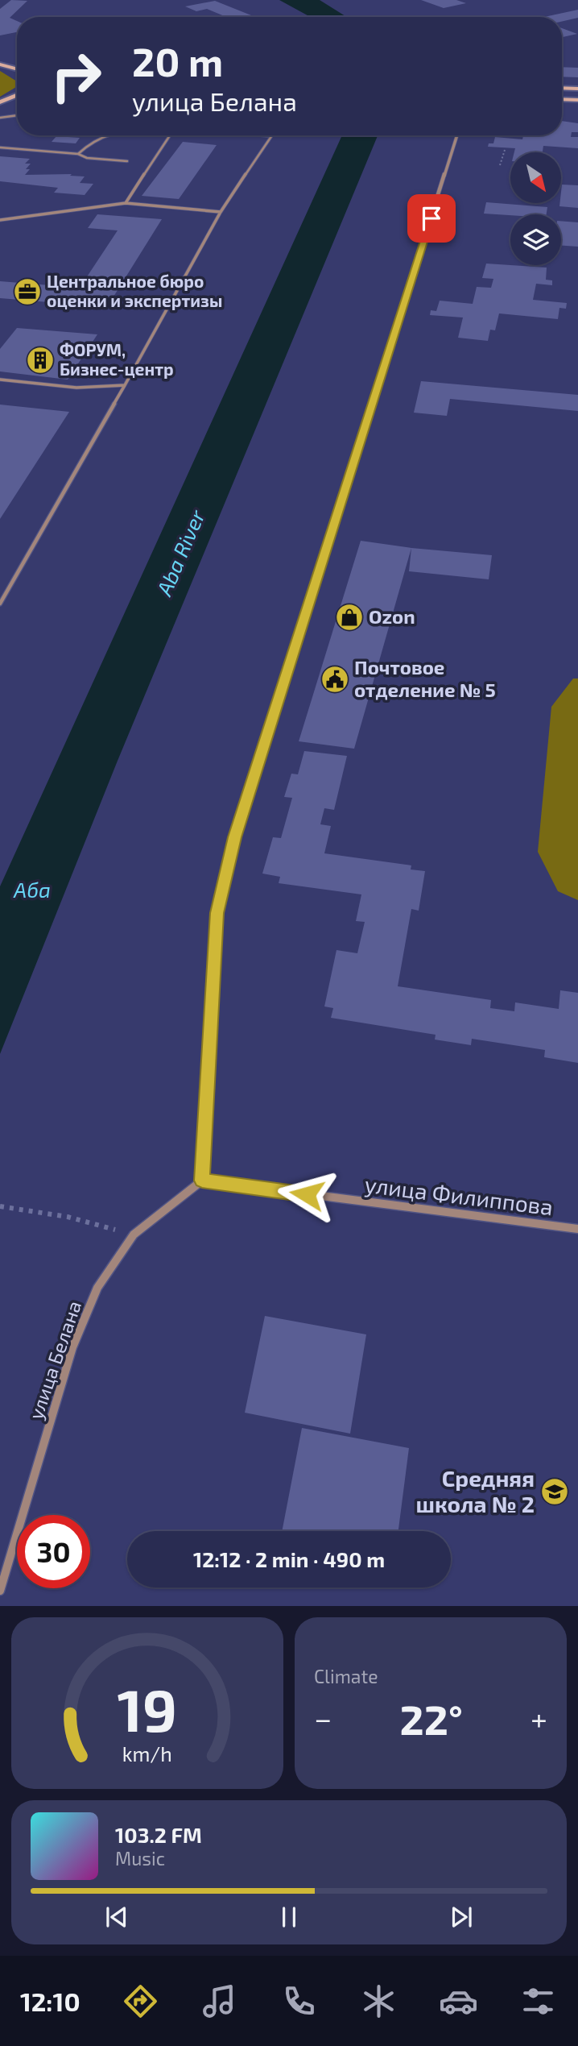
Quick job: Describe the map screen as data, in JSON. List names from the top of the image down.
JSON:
{
  "streets": {
    "street": ["улица Филиппова", "улица Белана"]
  },
  "crossings": [
    ["улица Филиппова", "улица Белана"]
  ],
  "water": ["Aba River", "Аба"],
  "places": {
    "office": ["Центральное бюро оценки и экспертизы"],
    "building": ["ФОРУМ, Бизнес-центр"],
    "shop": ["Ozon"],
    "public building": ["Почтовое отделение № 5"],
    "school or university": ["Средняя школа № 2"]
  },
  "north": "bottom right",
  "page": {
    "turn": ["20 m", "улица Белана"],
    "limit": "30",
    "trip": "12:12 · 2 min · 490 m",
    "tile": "Climate",
    "heat": ["−", "22°", "+"],
    "song": ["103.2 FM", "Music"],
    "tabs": "12:10",
    "gauge": ["19", "km/h"]
  }
}
